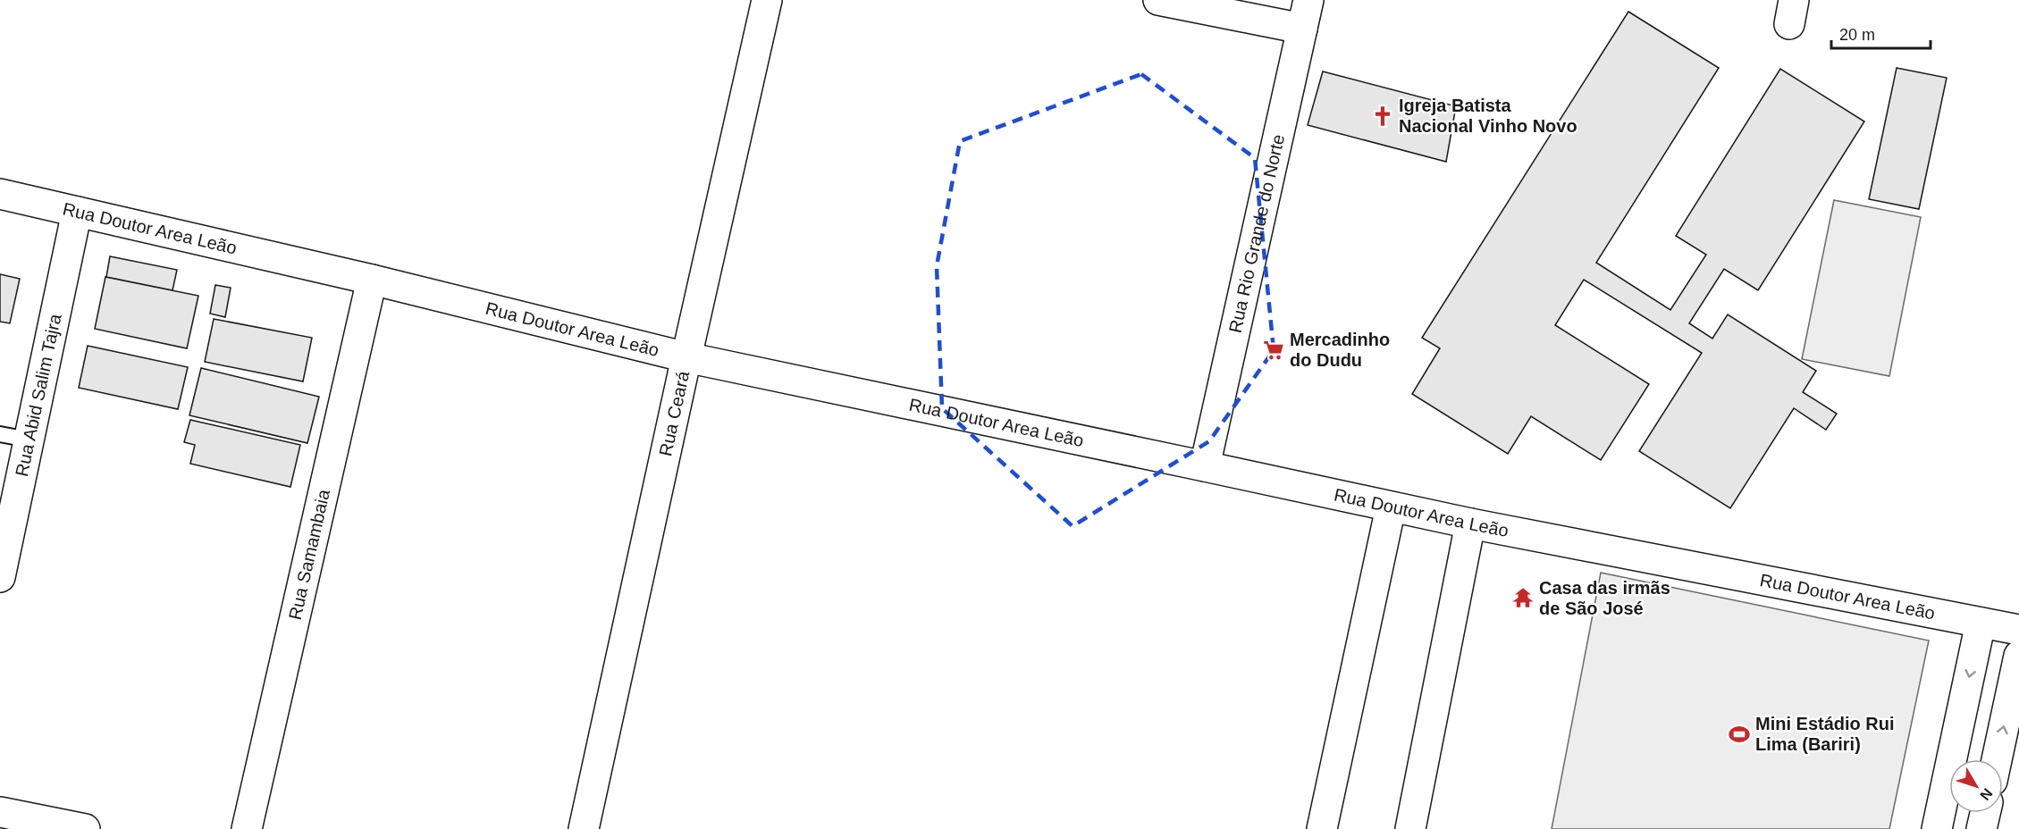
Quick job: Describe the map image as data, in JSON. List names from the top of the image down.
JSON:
{
  "streets": {
    "street": [
      "Rua Doutor Area Leão",
      "Rua Rio Grande do Norte",
      "Rua Abid Salim Tajra",
      "Rua Ceará",
      "Rua Samambaia"
    ]
  },
  "crossings": [
    ["Rua Doutor Area Leão", "Rua Rio Grande do Norte"],
    ["Rua Doutor Area Leão", "Rua Abid Salim Tajra"],
    ["Rua Doutor Area Leão", "Rua Ceará"],
    ["Rua Doutor Area Leão", "Rua Samambaia"]
  ],
  "places": {
    "church": ["Igreja Batista Nacional Vinho Novo"],
    "supermarket": ["Mercadinho do Dudu"],
    "temple": ["Casa das irmãs de São José"],
    "sports": ["Mini Estádio Rui Lima (Bariri)"]
  },
  "scale_bar": "20 m",
  "north": "bottom right"
}
